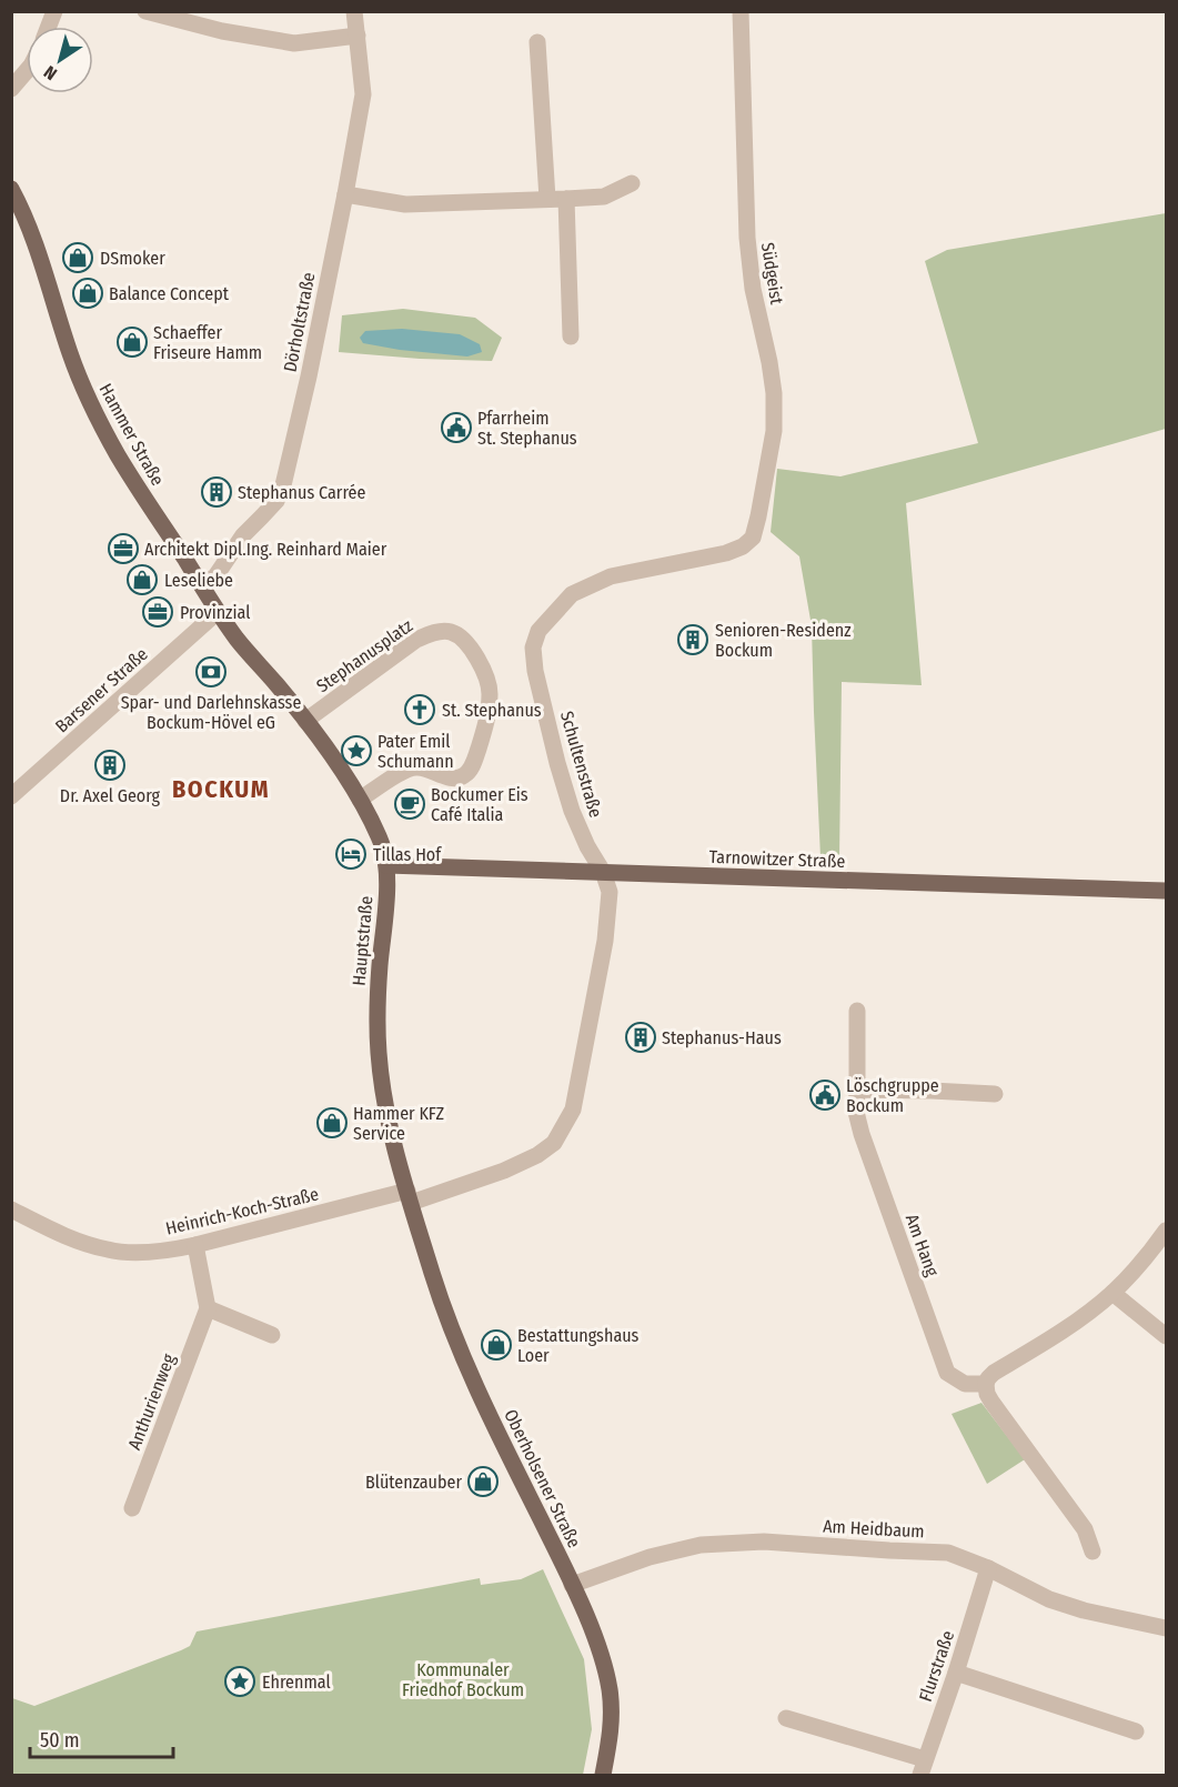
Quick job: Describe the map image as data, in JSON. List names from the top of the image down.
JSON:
{
  "streets": {
    "main road": [
      "Hammer Straße",
      "Tarnowitzer Straße",
      "Hauptstraße",
      "Oberholsener Straße"
    ],
    "street": [
      "Südgeist",
      "Dörholtstraße",
      "Stephanusplatz",
      "Barsener Straße",
      "Schultenstraße",
      "Heinrich-Koch-Straße",
      "Am Hang",
      "Anthurienweg",
      "Am Heidbaum",
      "Flurstraße"
    ]
  },
  "crossings": [
    ["Südgeist", "Schultenstraße"],
    ["Dörholtstraße", "Hammer Straße"],
    ["Hammer Straße", "Barsener Straße"],
    ["Hammer Straße", "Hauptstraße"],
    ["Stephanusplatz", "Hauptstraße"],
    ["Barsener Straße", "Hauptstraße"],
    ["Schultenstraße", "Tarnowitzer Straße"],
    ["Schultenstraße", "Hauptstraße"],
    ["Schultenstraße", "Heinrich-Koch-Straße"],
    ["Schultenstraße", "Oberholsener Straße"],
    ["Tarnowitzer Straße", "Hauptstraße"],
    ["Hauptstraße", "Heinrich-Koch-Straße"],
    ["Hauptstraße", "Oberholsener Straße"],
    ["Heinrich-Koch-Straße", "Oberholsener Straße"],
    ["Oberholsener Straße", "Am Heidbaum"],
    ["Am Heidbaum", "Flurstraße"]
  ],
  "districts": ["BOCKUM"],
  "parks": ["Kommunaler Friedhof Bockum"],
  "places": {
    "shop": [
      "DSmoker",
      "Balance Concept",
      "Schaeffer Friseure Hamm",
      "Leseliebe",
      "Hammer KFZ Service",
      "Bestattungshaus Loer",
      "Blütenzauber"
    ],
    "public building": ["Pfarrheim St. Stephanus", "Löschgruppe Bockum"],
    "building": [
      "Stephanus Carrée",
      "Senioren-Residenz Bockum",
      "Dr. Axel Georg",
      "Stephanus-Haus"
    ],
    "office": ["Architekt Dipl.Ing. Reinhard Maier", "Provinzial"],
    "bank": ["Spar- und Darlehnskasse Bockum-Hövel eG"],
    "church": ["St. Stephanus"],
    "place": ["Pater Emil Schumann", "Ehrenmal"],
    "cafe": ["Bockumer Eis Café Italia"],
    "hotel": ["Tillas Hof"]
  },
  "scale_bar": "50 m",
  "north": "bottom left"
}
